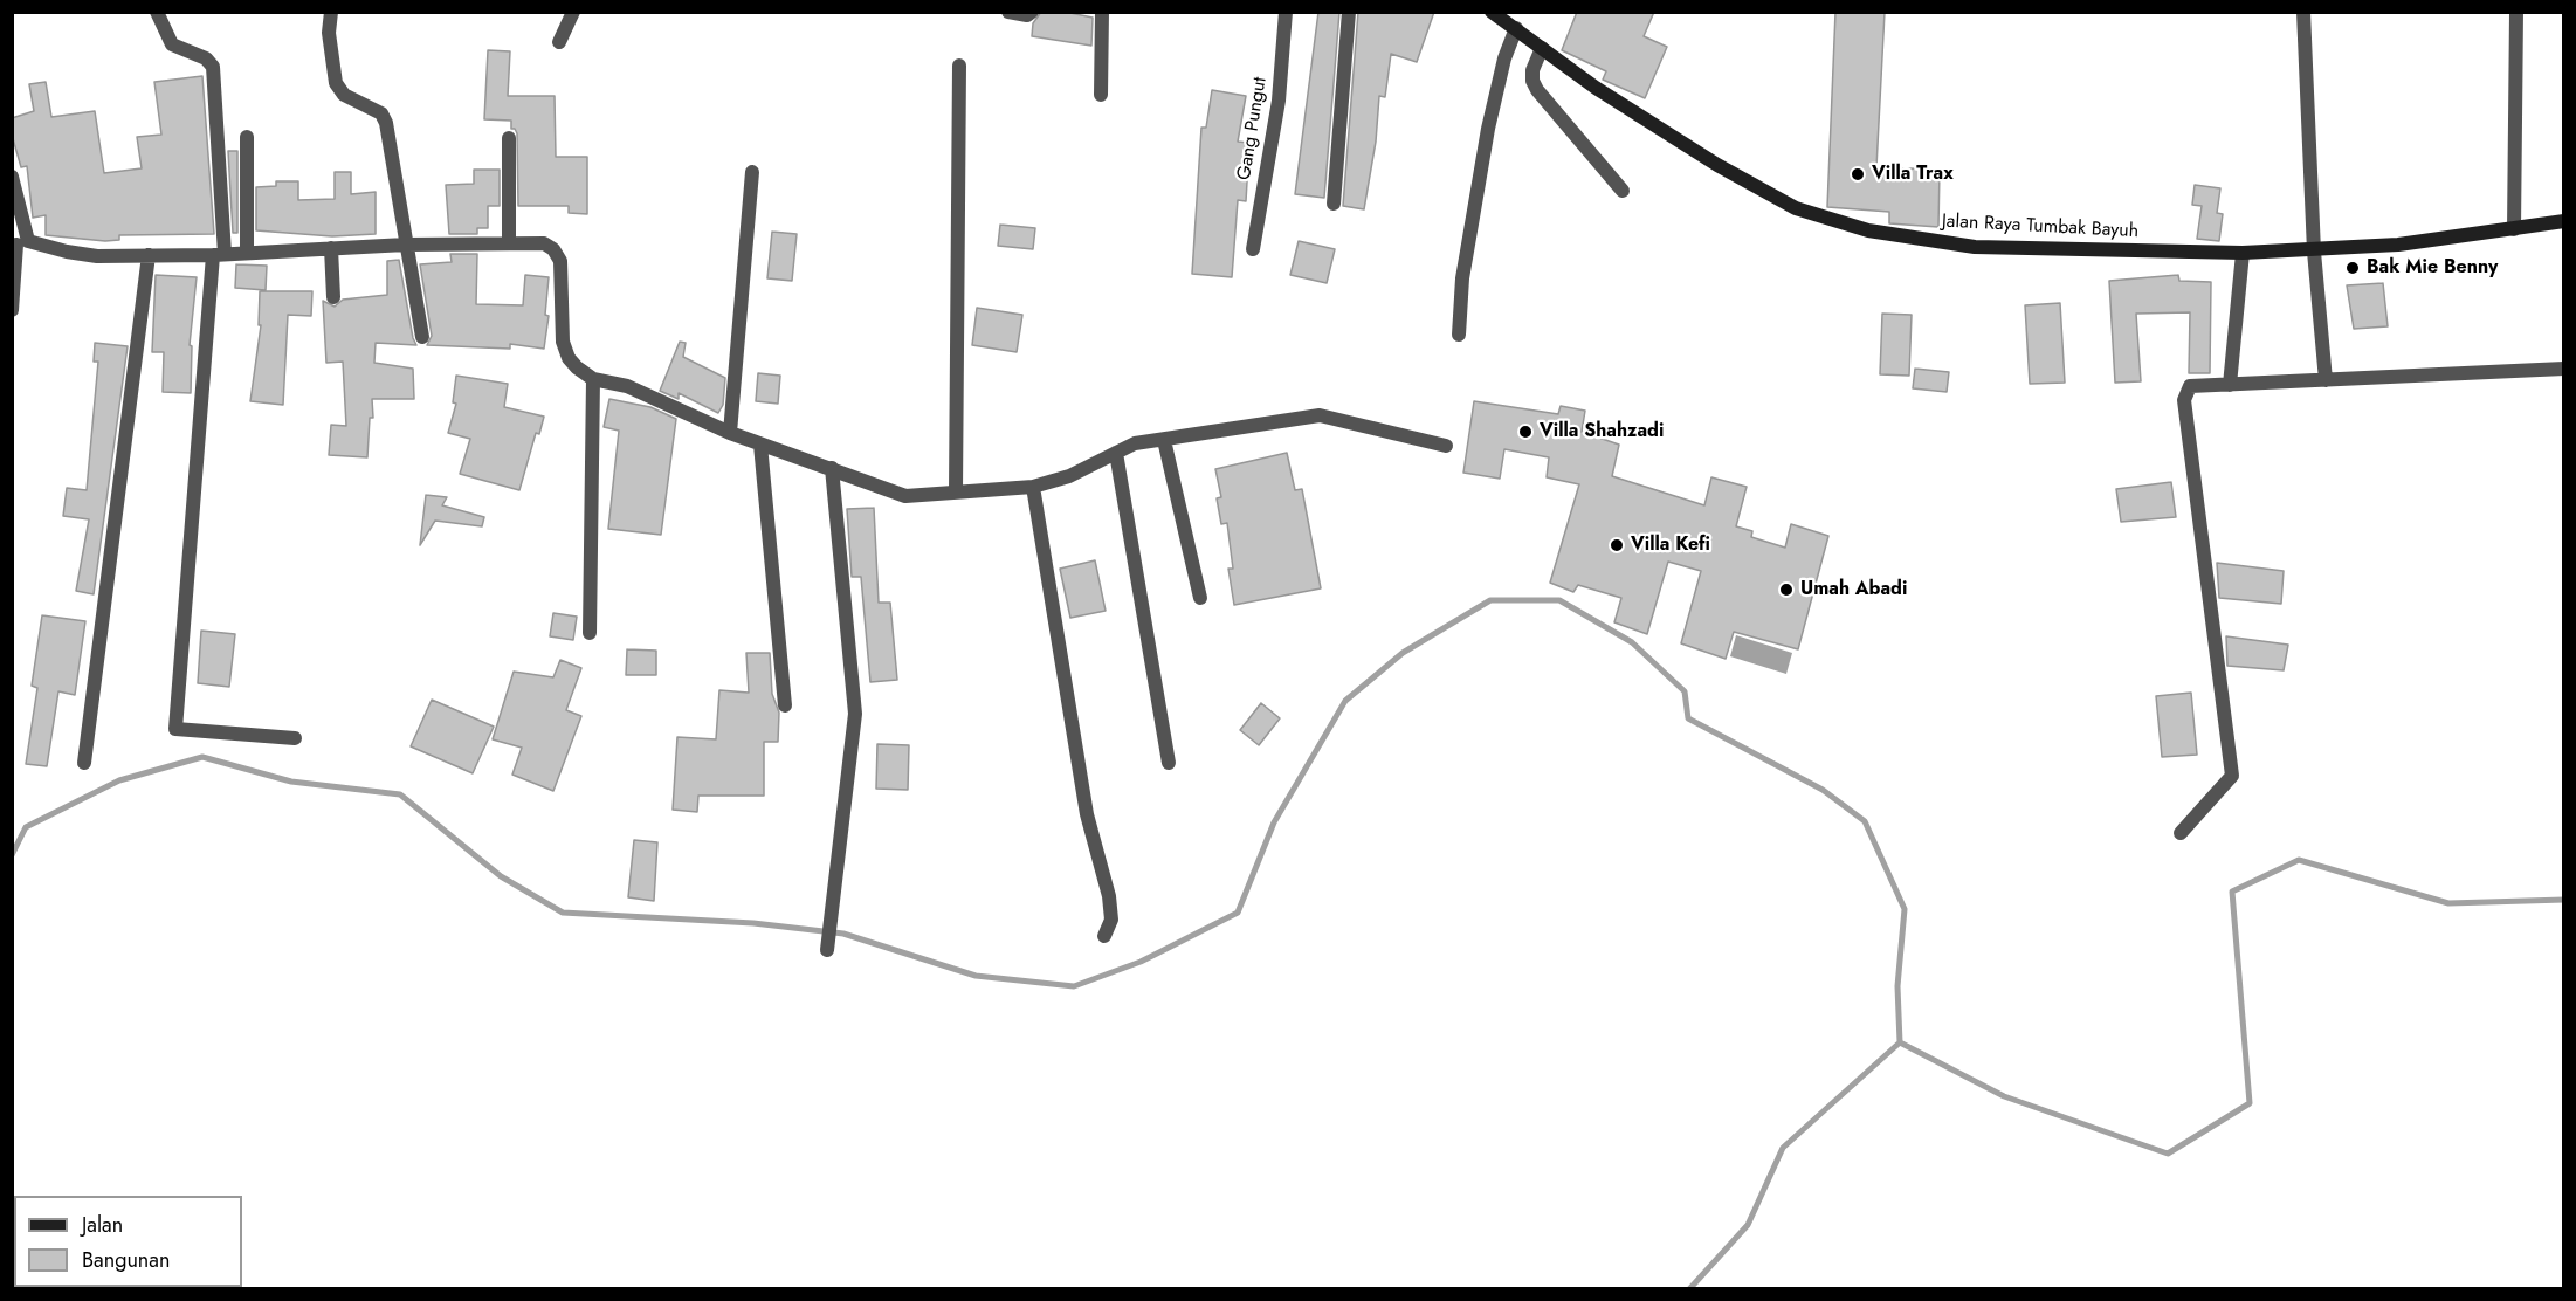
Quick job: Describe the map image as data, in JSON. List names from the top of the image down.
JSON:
{
  "streets": {
    "street": ["Gang Pungut", "Jalan Raya Tumbak Bayuh"]
  },
  "places": [
    "Villa Trax",
    "Bak Mie Benny",
    "Villa Shahzadi",
    "Villa Kefi",
    "Umah Abadi"
  ],
  "legend": ["Jalan", "Bangunan"]
}
